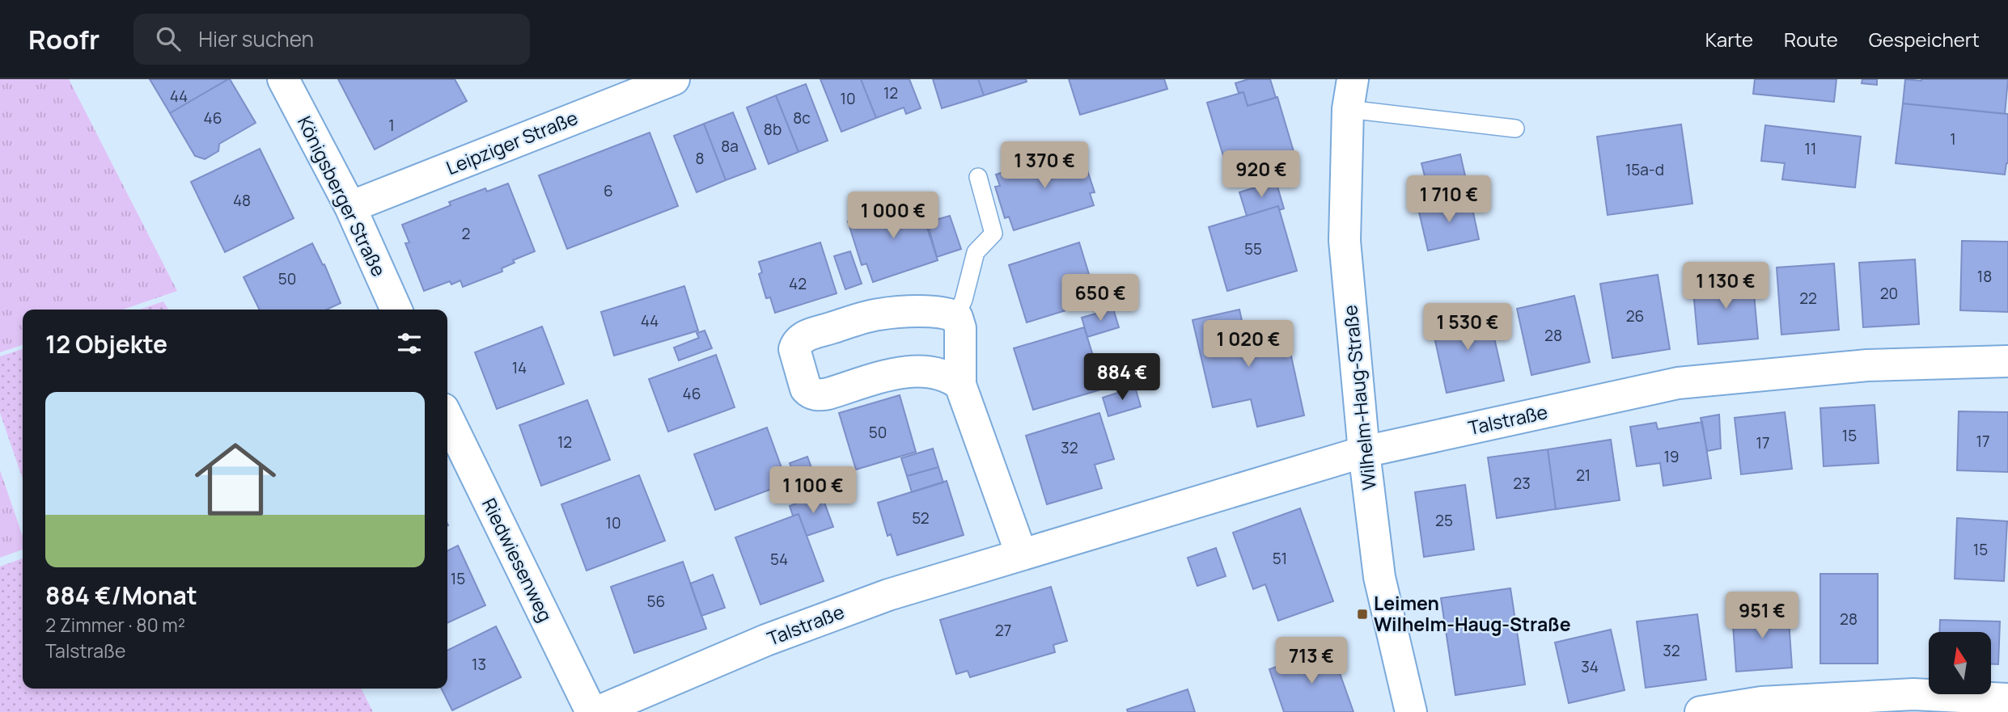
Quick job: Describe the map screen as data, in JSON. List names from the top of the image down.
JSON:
{
  "streets": {
    "street": [
      "Leipziger Straße",
      "Königsberger Straße",
      "Wilhelm-Haug-Straße",
      "Talstraße",
      "Riedwiesenweg"
    ]
  },
  "crossings": [
    ["Leipziger Straße", "Königsberger Straße"],
    ["Wilhelm-Haug-Straße", "Talstraße"]
  ],
  "places": {
    "transit": ["Leimen Wilhelm-Haug-Straße"]
  },
  "house_numbers": [
    "12",
    "44",
    "10",
    "46",
    "8c",
    "1",
    "8b",
    "1",
    "8a",
    "11",
    "8",
    "15a-d",
    "6",
    "48",
    "2",
    "55",
    "18",
    "50",
    "42",
    "20",
    "22",
    "26",
    "44",
    "28",
    "14",
    "46",
    "50",
    "15",
    "17",
    "12",
    "17",
    "32",
    "19",
    "21",
    "23",
    "52",
    "25",
    "10",
    "15",
    "51",
    "54",
    "15",
    "56",
    "28",
    "27",
    "32",
    "13",
    "34"
  ],
  "north": "top",
  "page": {
    "header": "Roofr",
    "search": "Hier suchen",
    "nav": ["Karte", "Route", "Gespeichert"],
    "price": [
      "1 370 €",
      "920 €",
      "1 710 €",
      "1 000 €",
      "1 130 €",
      "650 €",
      "1 530 €",
      "1 020 €",
      "884 €",
      "1 100 €",
      "951 €",
      "713 €"
    ],
    "heading": "12 Objekte",
    "list": [
      {
        "name": "884 €/Monat",
        "note": "2 Zimmer · 80 m² · Talstraße"
      }
    ]
  }
}
